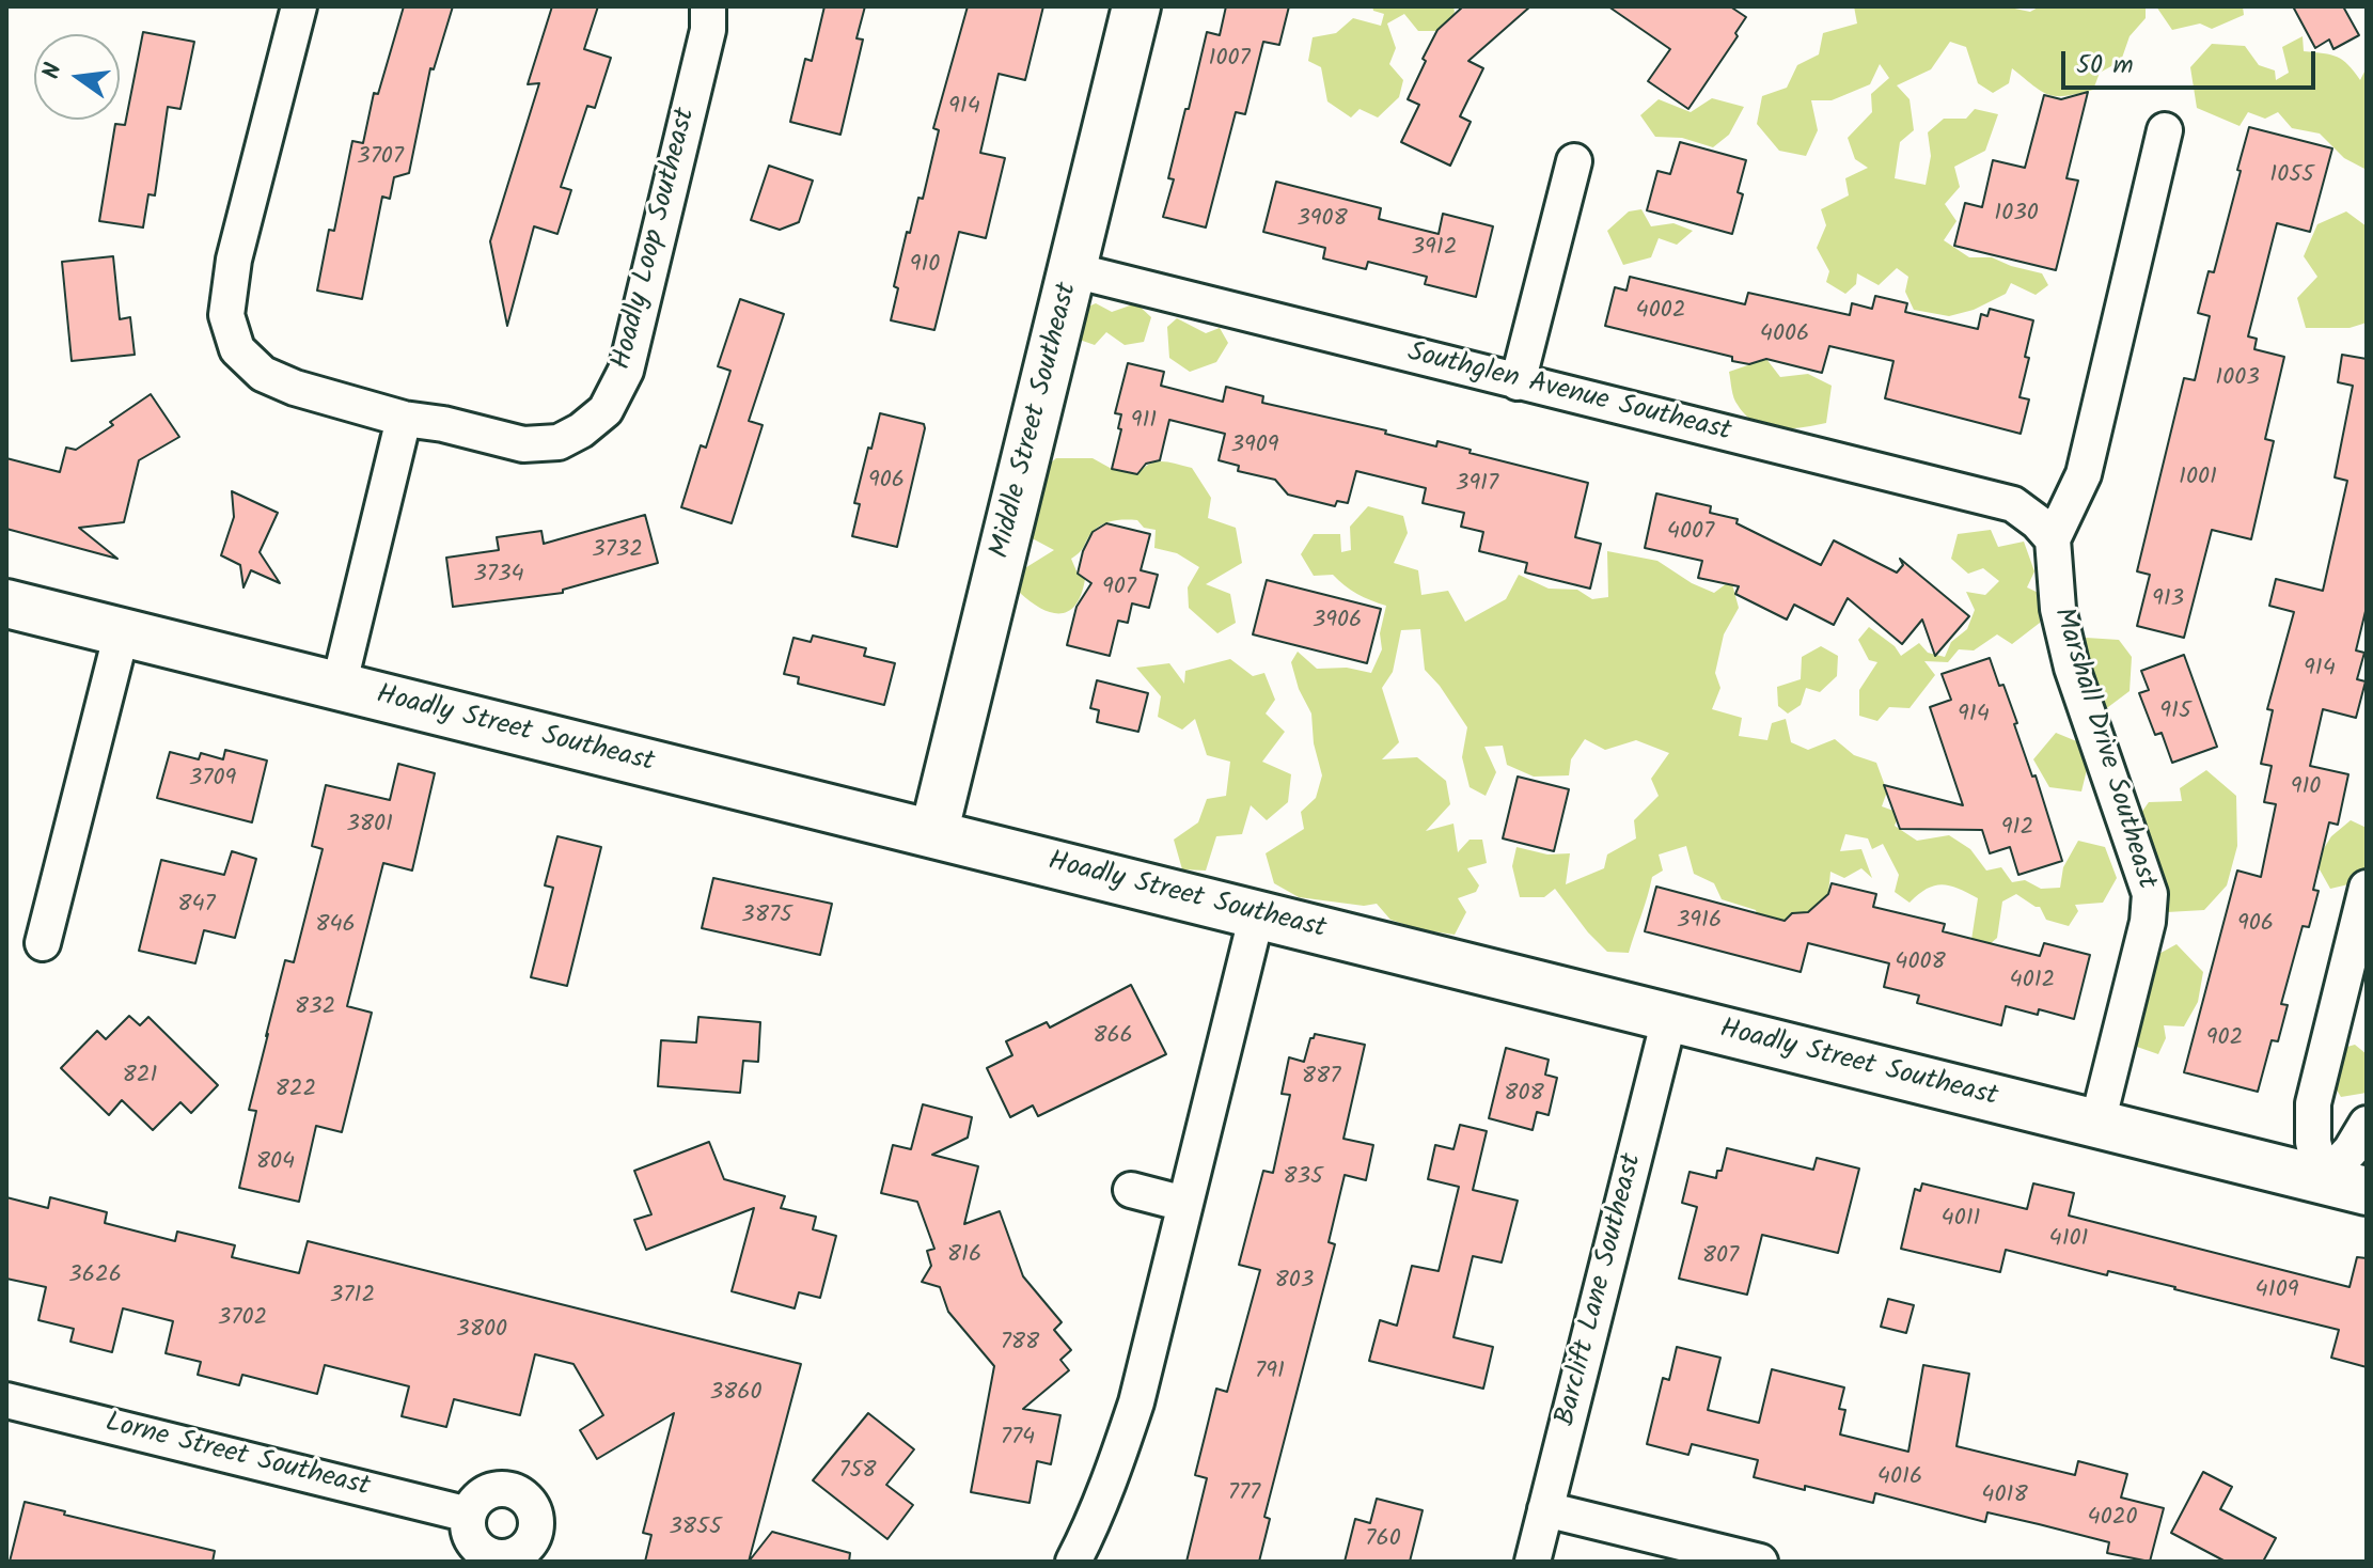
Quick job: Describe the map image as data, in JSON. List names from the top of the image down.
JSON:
{
  "streets": {
    "street": [
      "Hoadly Loop Southeast",
      "Southglen Avenue Southeast",
      "Middle Street Southeast",
      "Hoadly Street Southeast",
      "Marshall Drive Southeast",
      "Barclift Lane Southeast",
      "Lorne Street Southeast"
    ]
  },
  "crossings": [
    ["Southglen Avenue Southeast", "Middle Street Southeast"],
    ["Southglen Avenue Southeast", "Marshall Drive Southeast"],
    ["Middle Street Southeast", "Hoadly Street Southeast"],
    ["Hoadly Street Southeast", "Marshall Drive Southeast"],
    ["Hoadly Street Southeast", "Barclift Lane Southeast"]
  ],
  "house_numbers": [
    "1007",
    "914",
    "3707",
    "1055",
    "1030",
    "3908",
    "3912",
    "910",
    "4002",
    "4006",
    "1003",
    "911",
    "3909",
    "1001",
    "906",
    "3917",
    "4007",
    "3732",
    "3734",
    "907",
    "913",
    "3906",
    "914",
    "915",
    "914",
    "3709",
    "910",
    "3801",
    "912",
    "847",
    "3875",
    "3916",
    "906",
    "846",
    "4008",
    "4012",
    "832",
    "866",
    "902",
    "821",
    "887",
    "822",
    "808",
    "804",
    "835",
    "4011",
    "4101",
    "816",
    "807",
    "3626",
    "803",
    "4109",
    "3712",
    "3702",
    "3800",
    "788",
    "791",
    "3860",
    "774",
    "758",
    "4016",
    "777",
    "4018",
    "4020",
    "3855",
    "760"
  ],
  "scale_bar": "50 m",
  "north": "left"
}
